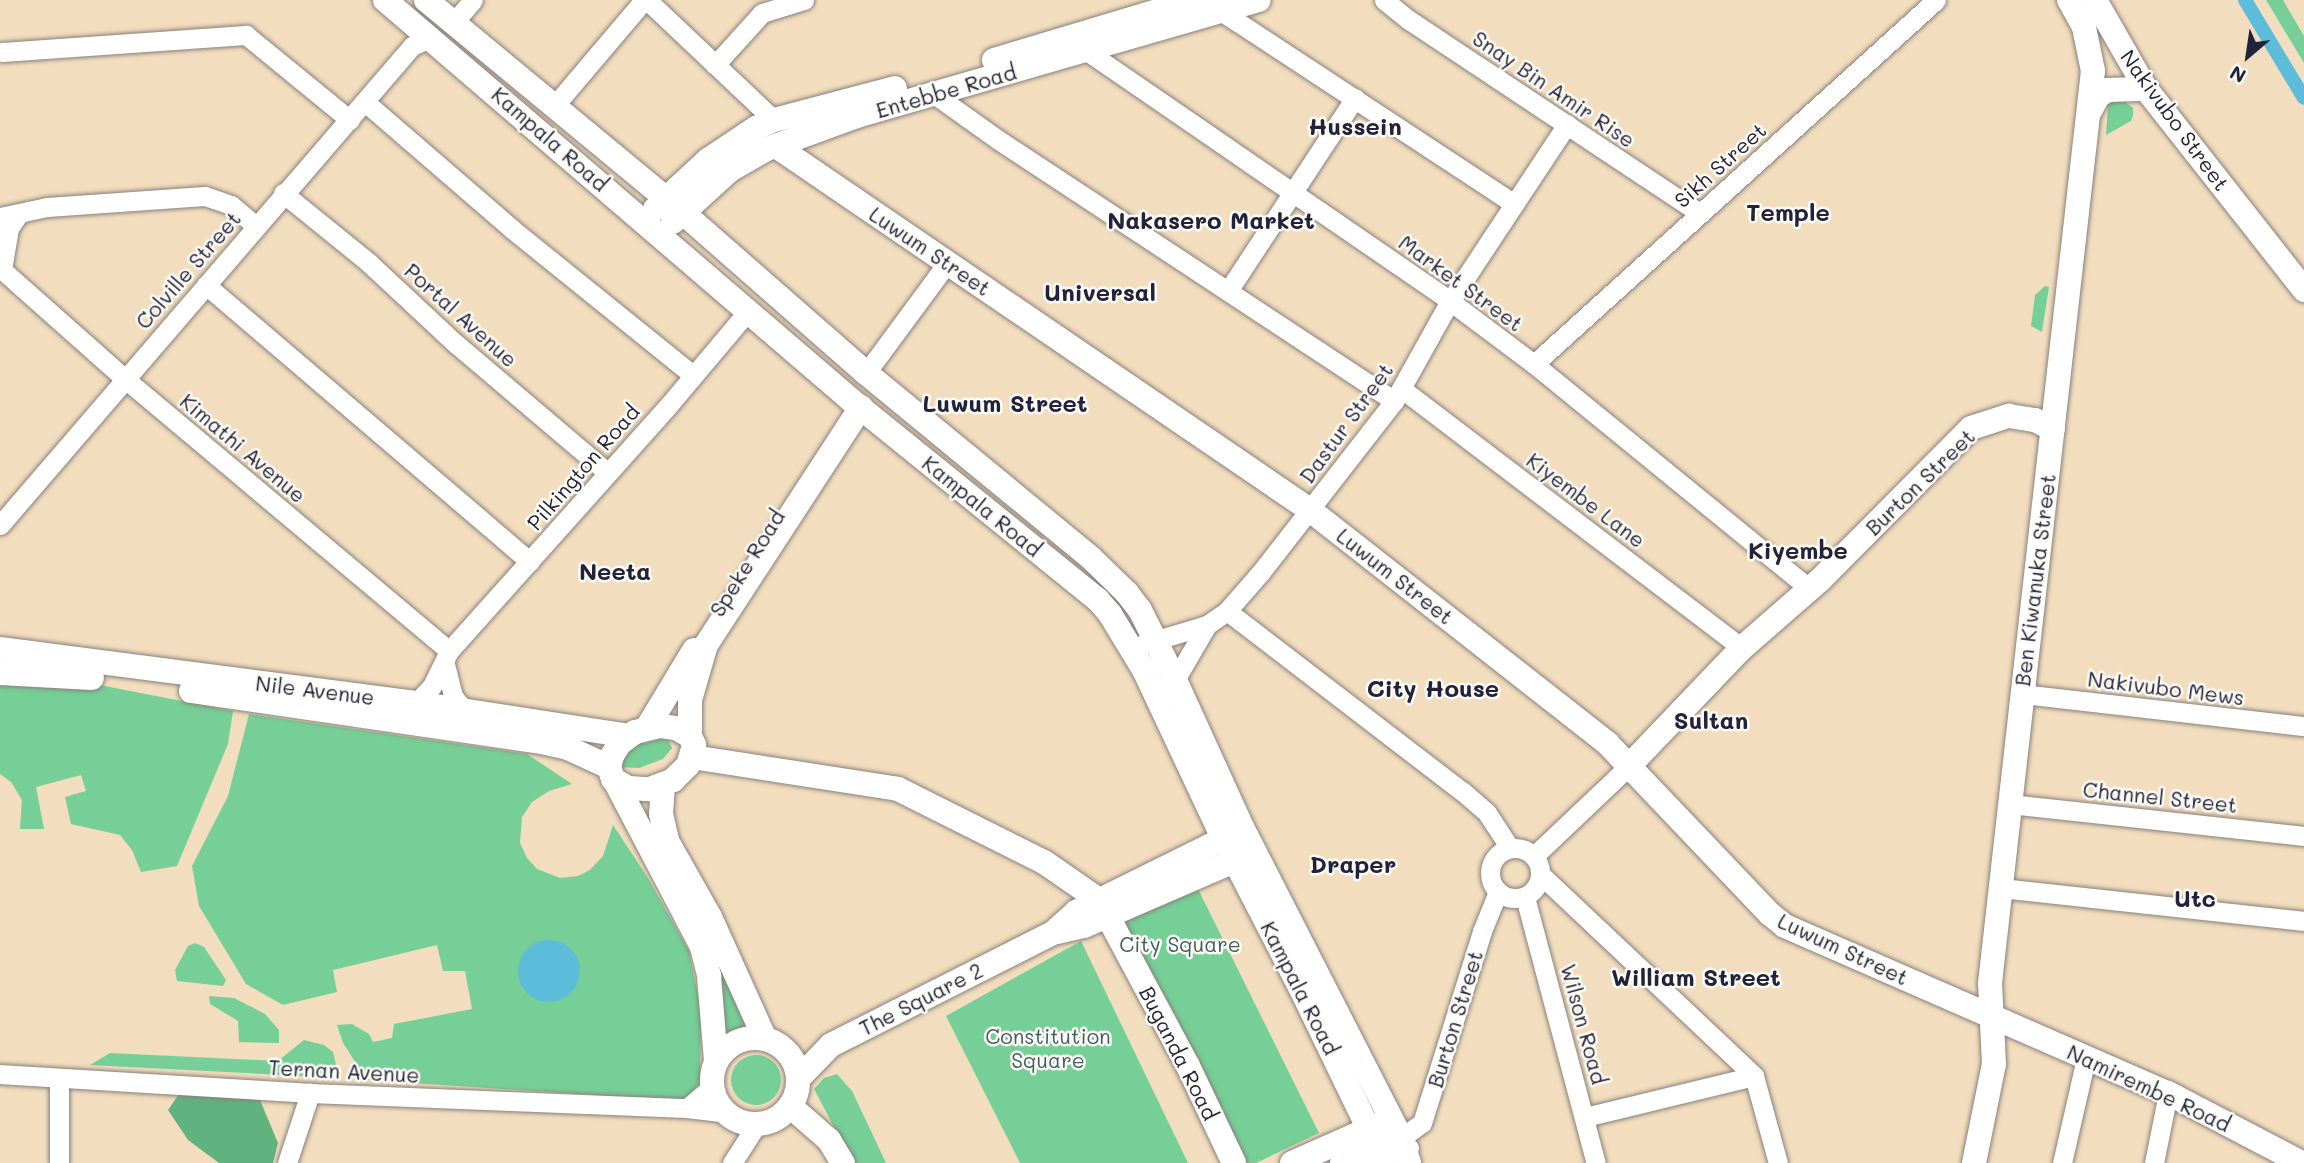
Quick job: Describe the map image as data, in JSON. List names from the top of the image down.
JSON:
{
  "streets": {
    "main road": [
      "Entebbe Road",
      "Nakivubo Street",
      "Kampala Road",
      "Luwum Street",
      "Burton Street",
      "Speke Road",
      "Ben Kiwanuka Street",
      "Nile Avenue",
      "The Square 2",
      "Buganda Road",
      "Namirembe Road"
    ],
    "street": [
      "Snay Bin Amir Rise",
      "Sikh Street",
      "Colville Street",
      "Market Street",
      "Portal Avenue",
      "Dastur Street",
      "Kimathi Avenue",
      "Pilkington Road",
      "Kiyembe Lane",
      "Nakivubo Mews",
      "Channel Street",
      "Wilson Road",
      "Ternan Avenue"
    ]
  },
  "crossings": [
    ["Snay Bin Amir Rise", "Sikh Street"],
    ["Snay Bin Amir Rise", "Dastur Street"],
    ["Entebbe Road", "Kampala Road"],
    ["Entebbe Road", "Luwum Street"],
    ["Entebbe Road", "Market Street"],
    ["Entebbe Road", "Kiyembe Lane"],
    ["Kampala Road", "Colville Street"],
    ["Kampala Road", "Dastur Street"],
    ["Kampala Road", "Pilkington Road"],
    ["Kampala Road", "Burton Street"],
    ["Kampala Road", "Speke Road"],
    ["Kampala Road", "The Square 2"],
    ["Sikh Street", "Market Street"],
    ["Luwum Street", "Dastur Street"],
    ["Luwum Street", "Burton Street"],
    ["Luwum Street", "Ben Kiwanuka Street"],
    ["Luwum Street", "Namirembe Road"],
    ["Colville Street", "Portal Avenue"],
    ["Colville Street", "Kimathi Avenue"],
    ["Market Street", "Dastur Street"],
    ["Market Street", "Burton Street"],
    ["Portal Avenue", "Pilkington Road"],
    ["Dastur Street", "Kiyembe Lane"],
    ["Kimathi Avenue", "Pilkington Road"],
    ["Burton Street", "Kiyembe Lane"],
    ["Burton Street", "Ben Kiwanuka Street"],
    ["Burton Street", "Wilson Road"],
    ["Speke Road", "Nile Avenue"],
    ["Speke Road", "Buganda Road"],
    ["Ben Kiwanuka Street", "Nakivubo Mews"],
    ["Ben Kiwanuka Street", "Channel Street"],
    ["Ben Kiwanuka Street", "Namirembe Road"],
    ["Nile Avenue", "Buganda Road"],
    ["The Square 2", "Buganda Road"],
    ["The Square 2", "Ternan Avenue"]
  ],
  "districts": [
    "Hussein",
    "Temple",
    "Nakasero Market",
    "Universal",
    "Luwum Street",
    "Kiyembe",
    "Neeta",
    "City House",
    "Sultan",
    "Draper",
    "Utc",
    "William Street"
  ],
  "parks": ["City Square", "Constitution Square"],
  "north": "bottom left"
}
